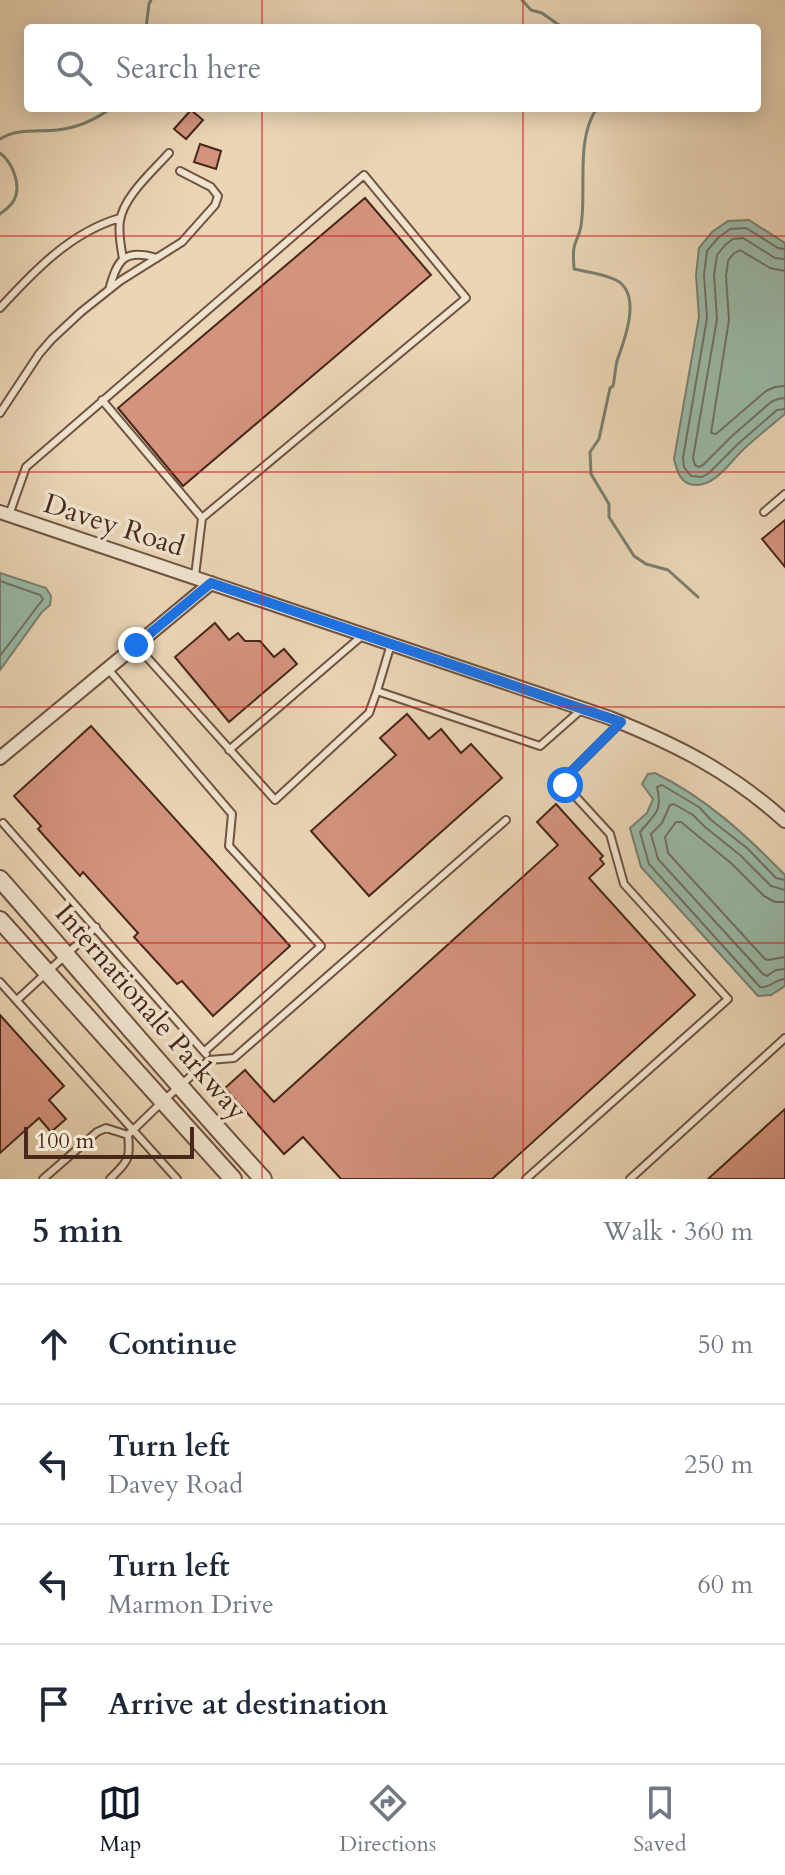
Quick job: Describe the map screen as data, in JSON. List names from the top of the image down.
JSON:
{
  "streets": {
    "street": ["Davey Road", "Internationale Parkway"]
  },
  "scale_bar": "100 m",
  "page": {
    "search": "Search here",
    "scale": "100 m",
    "heading": ["5 min", "Walk · 360 m"],
    "list": [
      ["Continue", "50 m"],
      ["Turn left", "Davey Road", "250 m"],
      ["Turn left", "Marmon Drive", "60 m"],
      "Arrive at destination"
    ],
    "nav": ["Map", "Directions", "Saved"]
  }
}
